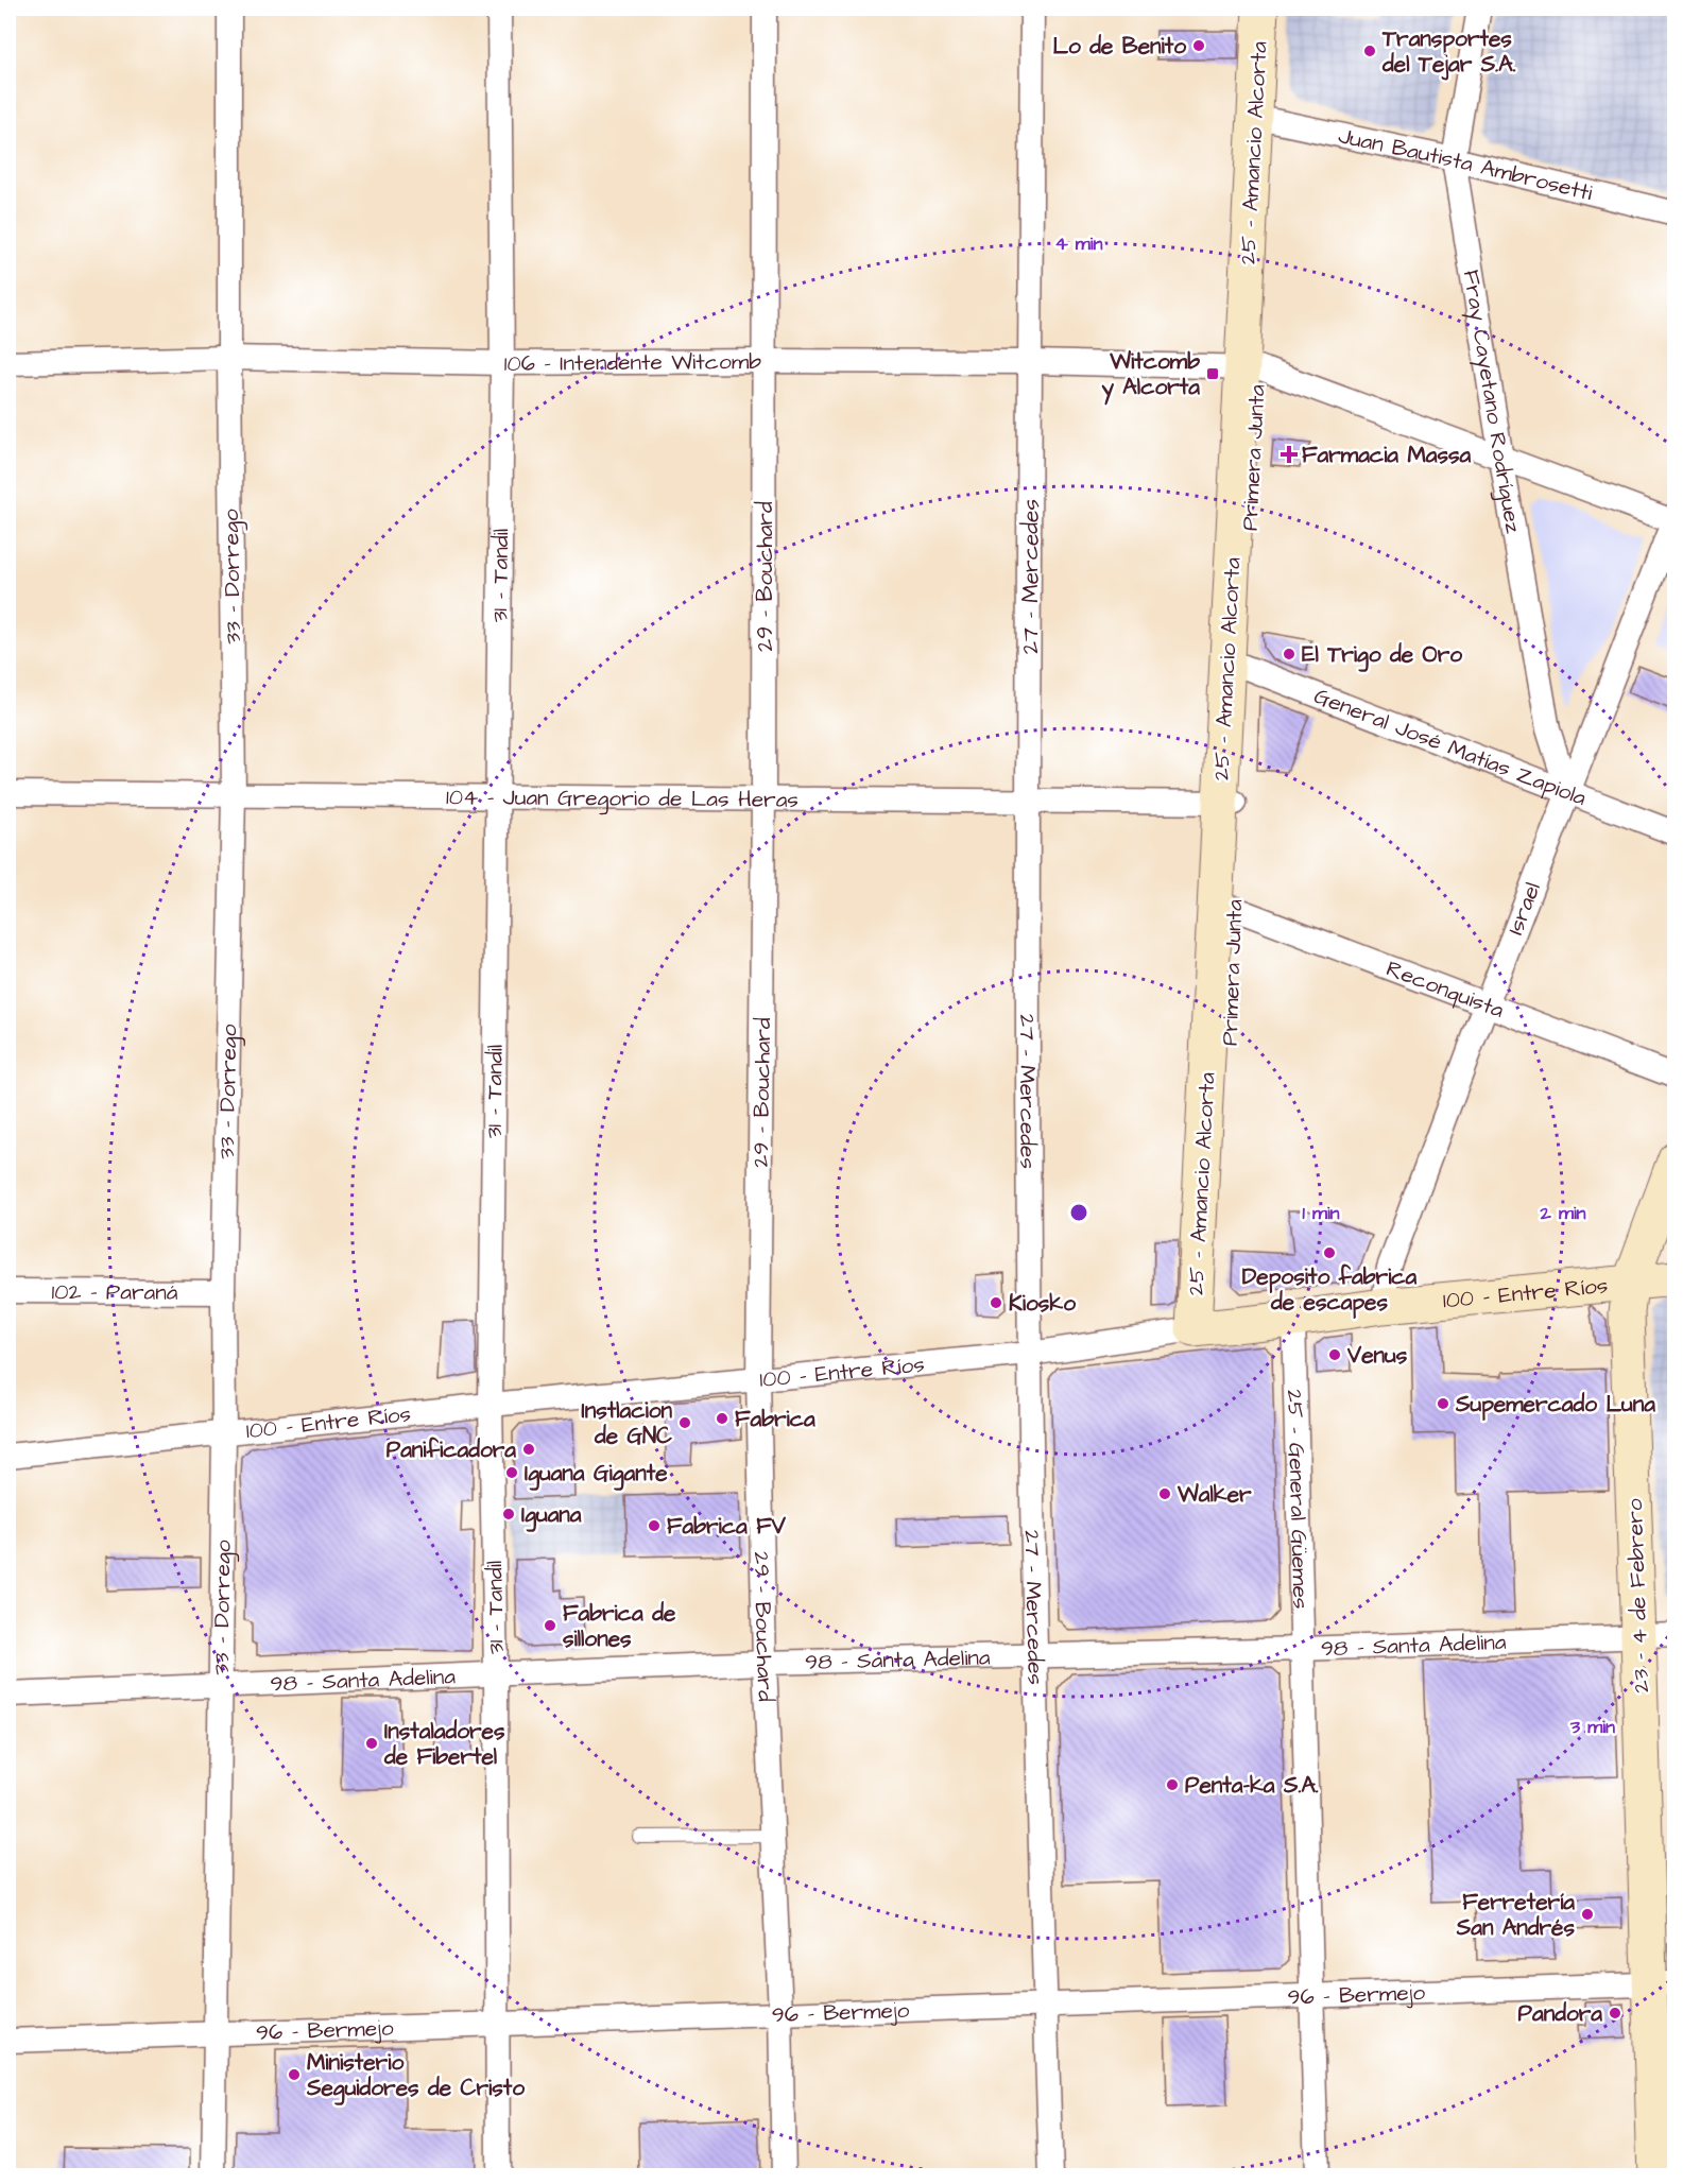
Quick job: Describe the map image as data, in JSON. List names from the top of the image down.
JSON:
{
  "streets": {
    "main road": [
      "25 - Amancio Alcorta",
      "Primera Junta",
      "100 - Entre Ríos",
      "23 - 4 de Febrero"
    ],
    "street": [
      "Juan Bautista Ambrosetti",
      "106 - Intendente Witcomb",
      "Fray Cayetano Rodríguez",
      "33 - Dorrego",
      "31 - Tandil",
      "29 - Bouchard",
      "27 - Mercedes",
      "General José Matías Zapiola",
      "104 - Juan Gregorio de Las Heras",
      "Israel",
      "Reconquista",
      "102 - Paraná",
      "25 - General Güemes",
      "98 - Santa Adelina",
      "96 - Bermejo"
    ]
  },
  "crossings": [
    ["25 - Amancio Alcorta", "Juan Bautista Ambrosetti"],
    ["25 - Amancio Alcorta", "Primera Junta"],
    ["Juan Bautista Ambrosetti", "Fray Cayetano Rodríguez"],
    ["Juan Bautista Ambrosetti", "Primera Junta"],
    ["106 - Intendente Witcomb", "Fray Cayetano Rodríguez"],
    ["106 - Intendente Witcomb", "Primera Junta"],
    ["106 - Intendente Witcomb", "33 - Dorrego"],
    ["106 - Intendente Witcomb", "31 - Tandil"],
    ["106 - Intendente Witcomb", "29 - Bouchard"],
    ["106 - Intendente Witcomb", "27 - Mercedes"],
    ["106 - Intendente Witcomb", "Israel"],
    ["Fray Cayetano Rodríguez", "General José Matías Zapiola"],
    ["Fray Cayetano Rodríguez", "Israel"],
    ["Primera Junta", "General José Matías Zapiola"],
    ["Primera Junta", "104 - Juan Gregorio de Las Heras"],
    ["Primera Junta", "Reconquista"],
    ["Primera Junta", "100 - Entre Ríos"],
    ["33 - Dorrego", "104 - Juan Gregorio de Las Heras"],
    ["33 - Dorrego", "102 - Paraná"],
    ["33 - Dorrego", "100 - Entre Ríos"],
    ["33 - Dorrego", "98 - Santa Adelina"],
    ["33 - Dorrego", "96 - Bermejo"],
    ["31 - Tandil", "104 - Juan Gregorio de Las Heras"],
    ["31 - Tandil", "100 - Entre Ríos"],
    ["31 - Tandil", "98 - Santa Adelina"],
    ["31 - Tandil", "96 - Bermejo"],
    ["29 - Bouchard", "104 - Juan Gregorio de Las Heras"],
    ["29 - Bouchard", "100 - Entre Ríos"],
    ["29 - Bouchard", "98 - Santa Adelina"],
    ["29 - Bouchard", "96 - Bermejo"],
    ["27 - Mercedes", "104 - Juan Gregorio de Las Heras"],
    ["27 - Mercedes", "100 - Entre Ríos"],
    ["27 - Mercedes", "98 - Santa Adelina"],
    ["27 - Mercedes", "96 - Bermejo"],
    ["General José Matías Zapiola", "Israel"],
    ["Israel", "Reconquista"],
    ["Israel", "100 - Entre Ríos"],
    ["100 - Entre Ríos", "25 - General Güemes"],
    ["100 - Entre Ríos", "23 - 4 de Febrero"],
    ["25 - General Güemes", "98 - Santa Adelina"],
    ["25 - General Güemes", "96 - Bermejo"],
    ["23 - 4 de Febrero", "98 - Santa Adelina"],
    ["23 - 4 de Febrero", "96 - Bermejo"]
  ],
  "places": {
    "other": [
      "Lo de Benito",
      "Transportes del Tejar S.A.",
      "El Trigo de Oro",
      "Deposito fabrica de escapes",
      "Kiosko",
      "Venus",
      "Supemercado Luna",
      "Fabrica",
      "Instlacion de GNC",
      "Panificadora",
      "Iguana Gigante",
      "Walker",
      "Iguana",
      "Fabrica FV",
      "Fabrica de sillones",
      "Instaladores de Fibertel",
      "Penta-ka S.A.",
      "Ferretería San Andrés",
      "Pandora",
      "Ministerio Seguidores de Cristo"
    ],
    "transit": ["Witcomb y Alcorta"],
    "health": ["Farmacia Massa"]
  },
  "rings": [
    "4 min",
    "1 min",
    "2 min",
    "3 min"
  ]
}
